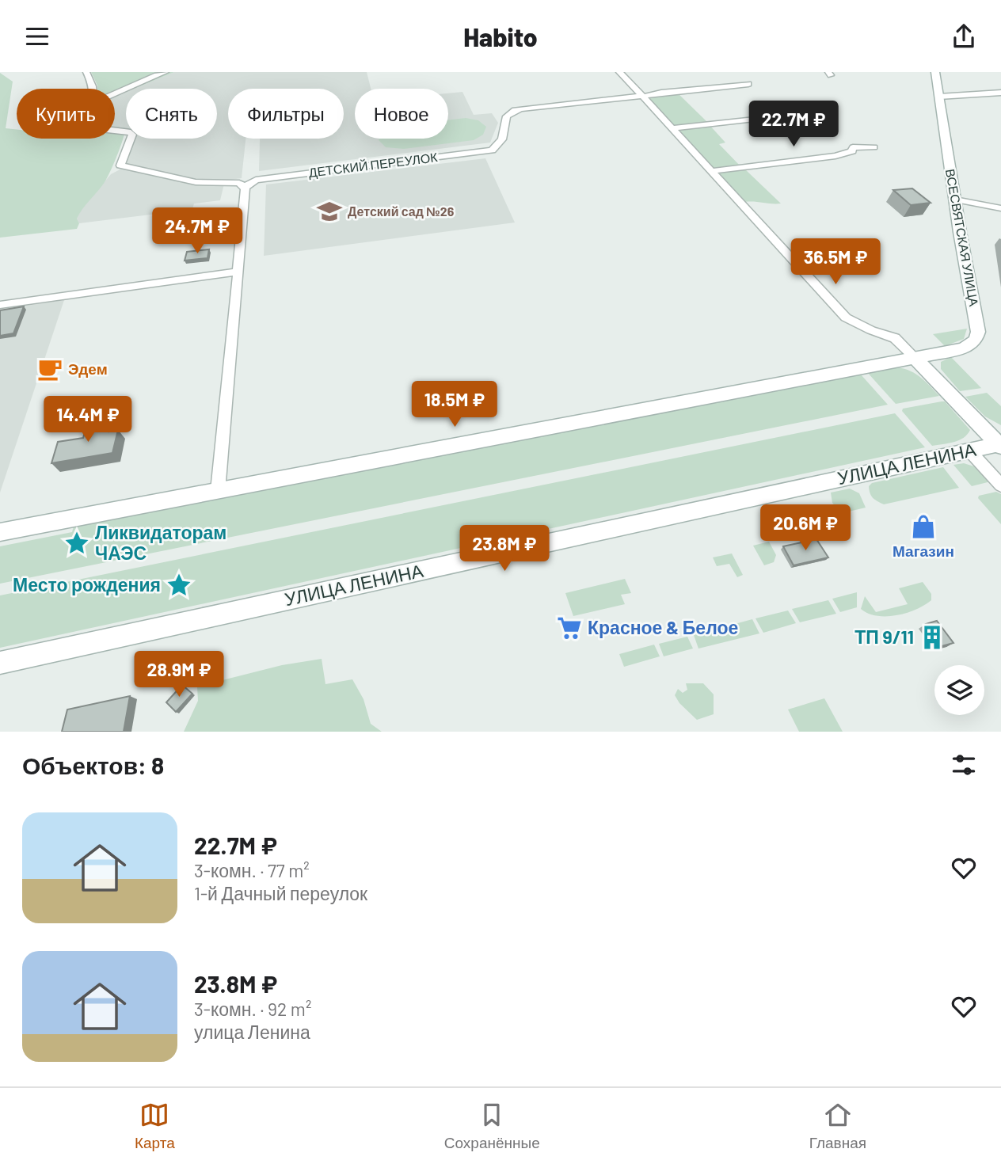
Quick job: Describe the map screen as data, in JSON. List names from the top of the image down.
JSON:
{
  "streets": {
    "street": ["ДЕТСКИЙ ПЕРЕУЛОК", "ВСЕСВЯТСКАЯ УЛИЦА", "УЛИЦА ЛЕНИНА"]
  },
  "places": {
    "school or university": ["Детский сад №26"],
    "cafe": ["Эдем"],
    "shop": ["Магазин"],
    "place": ["Ликвидаторам ЧАЭС", "Место рождения"],
    "supermarket": ["Красное & Белое"],
    "building": ["ТП 9/11"]
  },
  "page": {
    "header": "Habito",
    "chip": [
      "Купить",
      "Снять",
      "Фильтры",
      "Новое"
    ],
    "price": [
      "22.7M ₽",
      "24.7M ₽",
      "36.5M ₽",
      "18.5M ₽",
      "14.4M ₽",
      "20.6M ₽",
      "23.8M ₽",
      "28.9M ₽"
    ],
    "heading": "Объектов: 8",
    "list": [
      {
        "name": "22.7M ₽",
        "note": "3-комн. · 77 m² · 1-й Дачный переулок"
      },
      {
        "name": "23.8M ₽",
        "note": "3-комн. · 92 m² · улица Ленина"
      }
    ],
    "tabs": ["Карта", "Сохранённые", "Главная"]
  }
}
